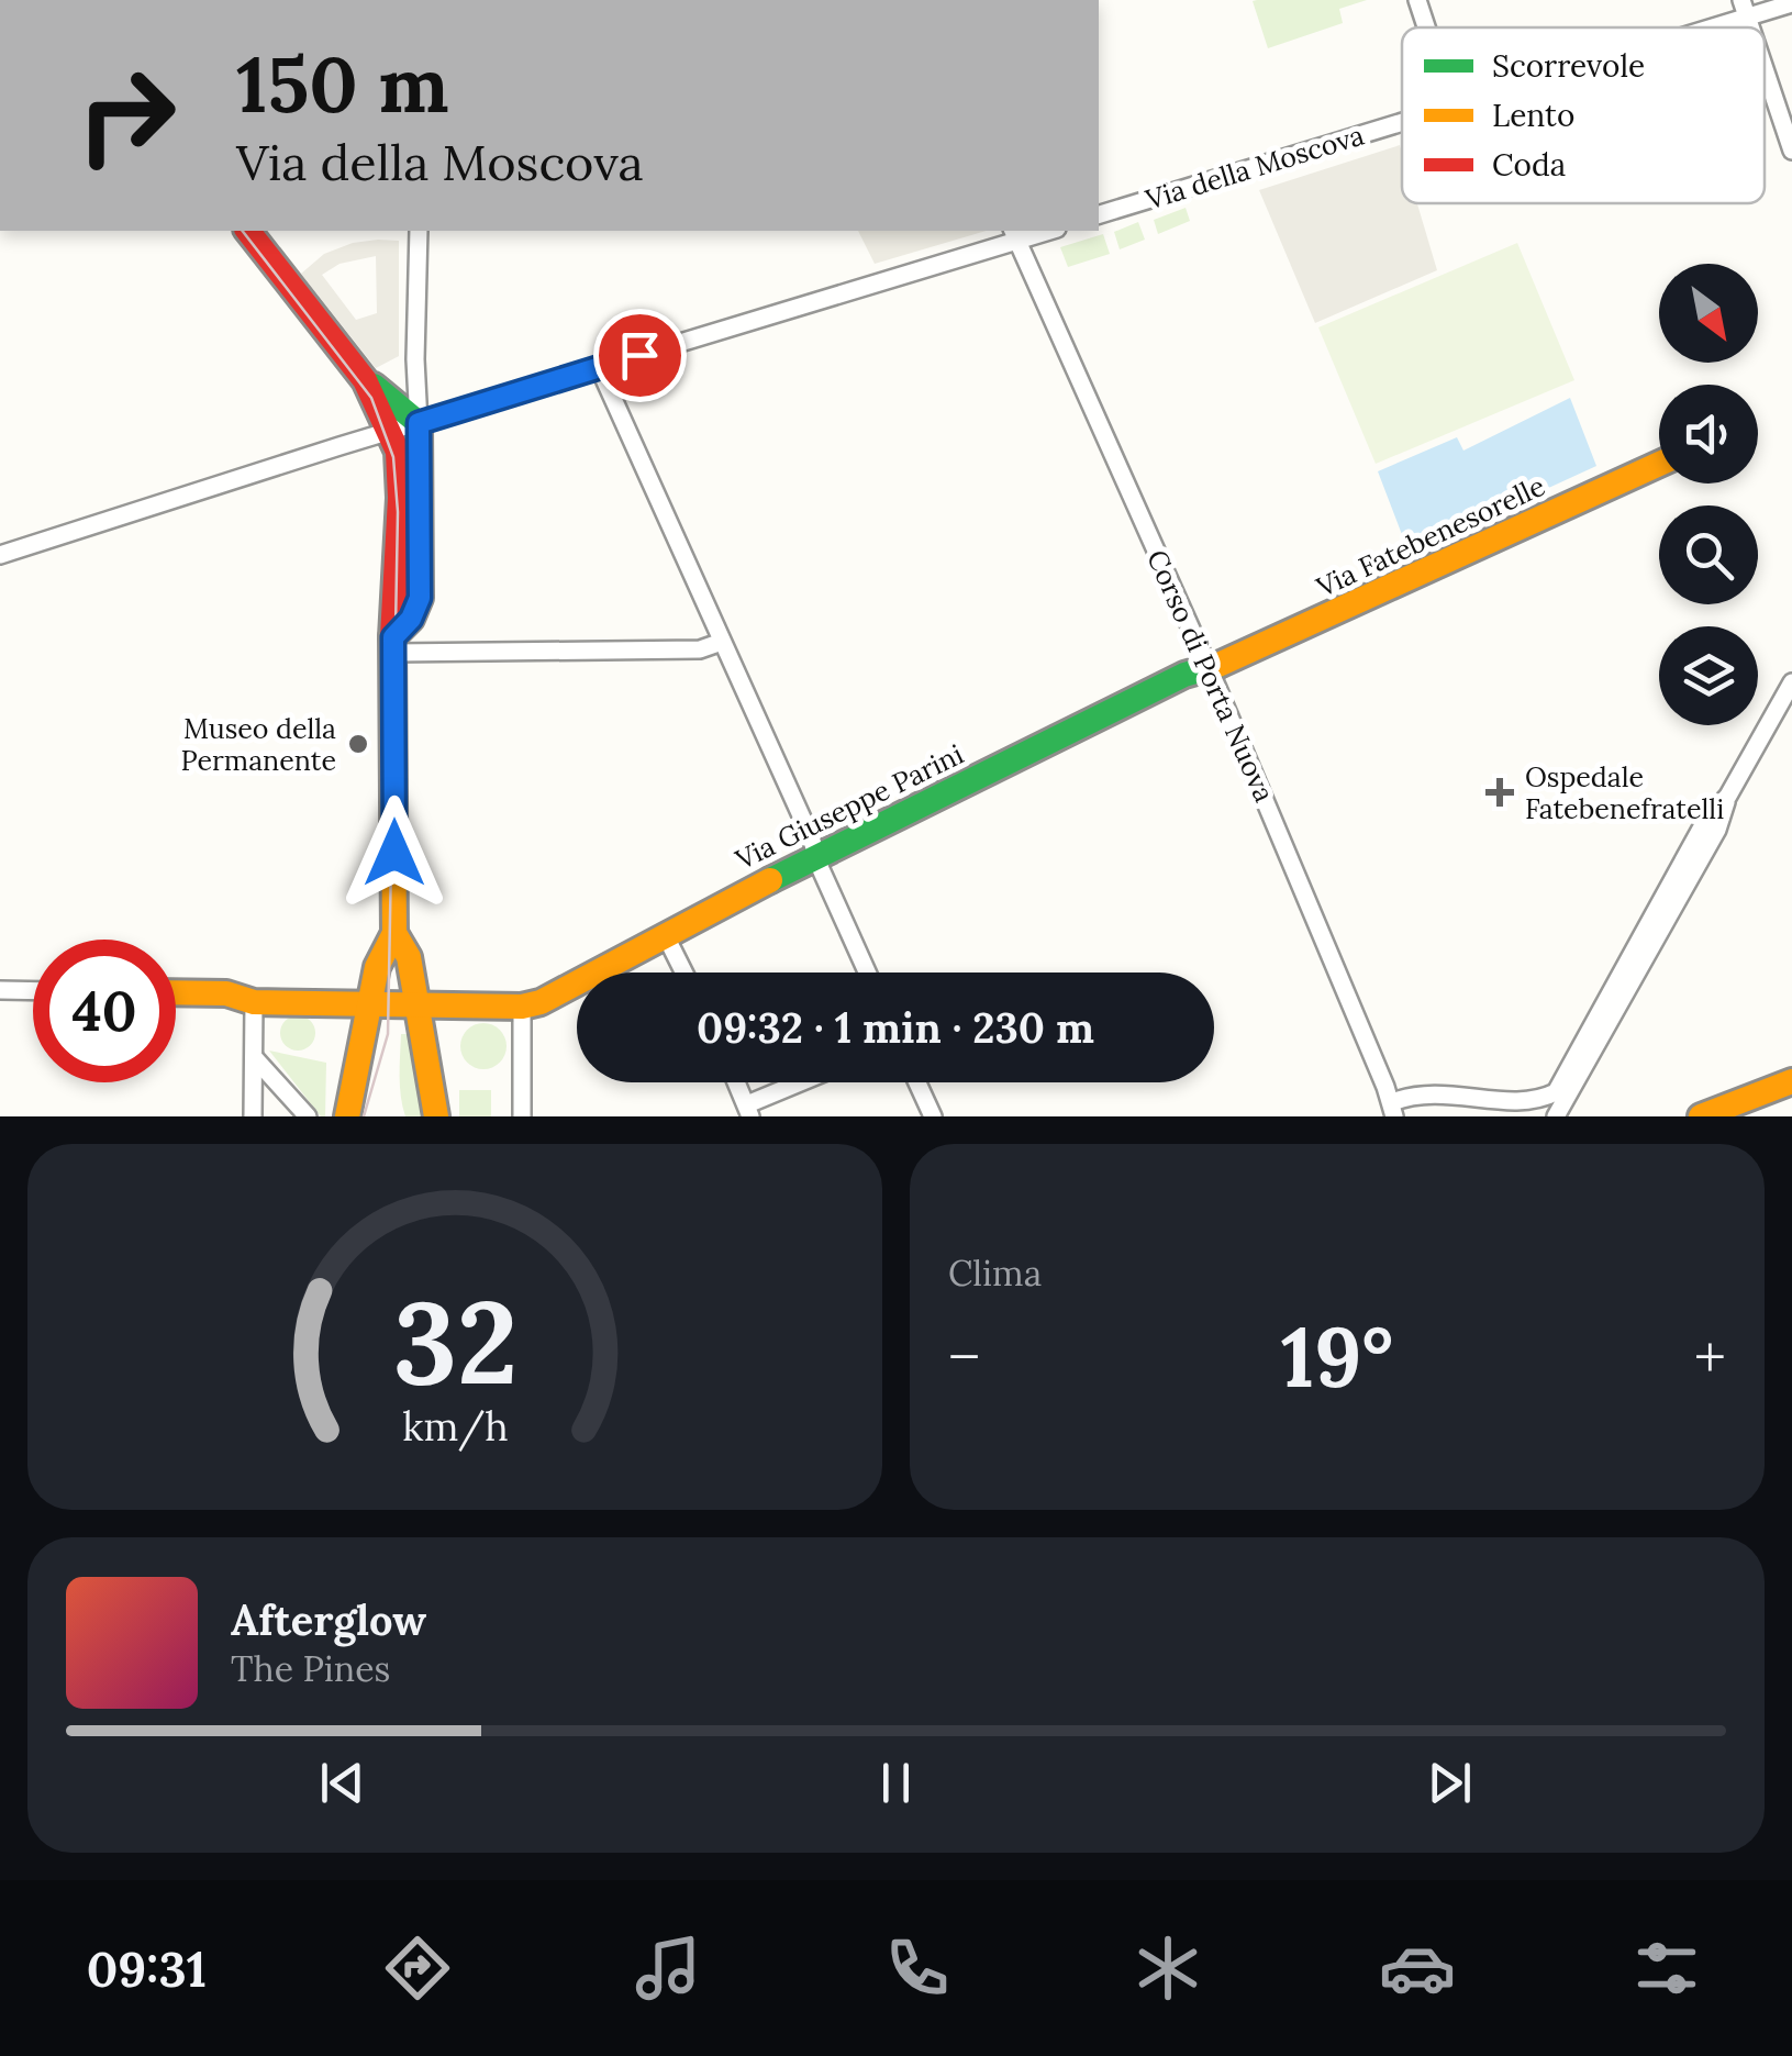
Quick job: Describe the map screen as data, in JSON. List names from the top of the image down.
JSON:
{
  "streets": {
    "street": [
      "Via della Moscova",
      "Via Fatebenesorelle",
      "Corso di Porta Nuova",
      "Via Giuseppe Parini"
    ]
  },
  "crossings": [
    ["Via Fatebenesorelle", "Corso di Porta Nuova"],
    ["Via Fatebenesorelle", "Via Giuseppe Parini"],
    ["Corso di Porta Nuova", "Via Giuseppe Parini"]
  ],
  "places": {
    "other": ["Museo della Permanente"],
    "health": ["Ospedale Fatebenefratelli"]
  },
  "legend": ["Scorrevole", "Lento", "Coda"],
  "north": "bottom right",
  "page": {
    "turn": ["150 m", "Via della Moscova"],
    "limit": "40",
    "trip": "09:32 · 1 min · 230 m",
    "tile": "Clima",
    "heat": ["−", "19°", "+"],
    "song": ["Afterglow", "The Pines"],
    "tabs": "09:31",
    "gauge": ["32", "km/h"]
  }
}
